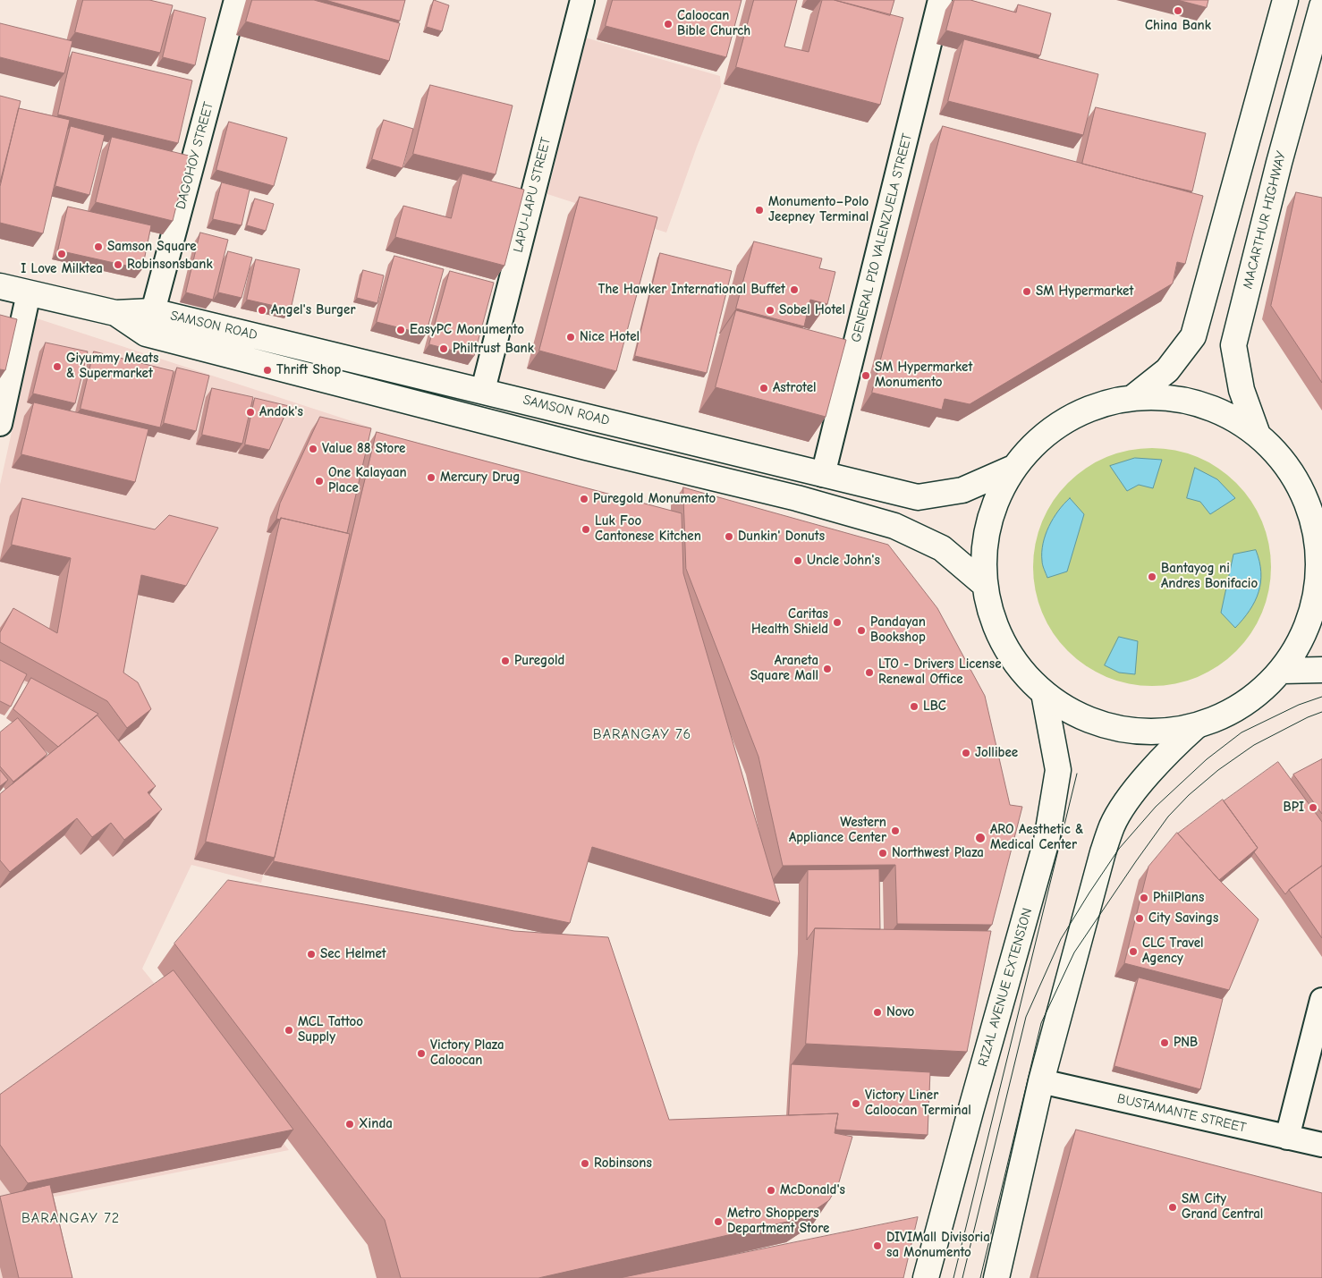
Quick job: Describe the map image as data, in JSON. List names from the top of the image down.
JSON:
{
  "streets": {
    "main road": ["MACARTHUR HIGHWAY", "SAMSON ROAD", "RIZAL AVENUE EXTENSION"],
    "street": [
      "DAGOHOY STREET",
      "LAPU-LAPU STREET",
      "GENERAL PIO VALENZUELA STREET",
      "BUSTAMANTE STREET"
    ]
  },
  "crossings": [
    ["DAGOHOY STREET", "SAMSON ROAD"],
    ["LAPU-LAPU STREET", "SAMSON ROAD"],
    ["GENERAL PIO VALENZUELA STREET", "SAMSON ROAD"]
  ],
  "districts": ["BARANGAY 76", "BARANGAY 72"],
  "places": [
    "China Bank",
    "Caloocan Bible Church",
    "Monumento–Polo Jeepney Terminal",
    "Samson Square",
    "I Love Milktea",
    "Robinsonsbank",
    "The Hawker International Buffet",
    "SM Hypermarket",
    "Angel's Burger",
    "Sobel Hotel",
    "EasyPC Monumento",
    "Nice Hotel",
    "Philtrust Bank",
    "Giyummy Meats & Supermarket",
    "Thrift Shop",
    "SM Hypermarket Monumento",
    "Astrotel",
    "Andok's",
    "Value 88 Store",
    "Mercury Drug",
    "One Kalayaan Place",
    "Puregold Monumento",
    "Luk Foo Cantonese Kitchen",
    "Dunkin' Donuts",
    "Uncle John's",
    "Bantayog ni Andres Bonifacio",
    "Caritas Health Shield",
    "Pandayan Bookshop",
    "Puregold",
    "Araneta Square Mall",
    "LTO - Drivers License Renewal Office",
    "LBC",
    "Jollibee",
    "BPI",
    "Western Appliance Center",
    "ARO Aesthetic & Medical Center",
    "Northwest Plaza",
    "PhilPlans",
    "City Savings",
    "CLC Travel Agency",
    "Sec Helmet",
    "Novo",
    "MCL Tattoo Supply",
    "PNB",
    "Victory Plaza Caloocan",
    "Victory Liner Caloocan Terminal",
    "Xinda",
    "Robinsons",
    "McDonald's",
    "SM City Grand Central",
    "Metro Shoppers Department Store",
    "DIVIMall Divisoria sa Monumento"
  ]
}
